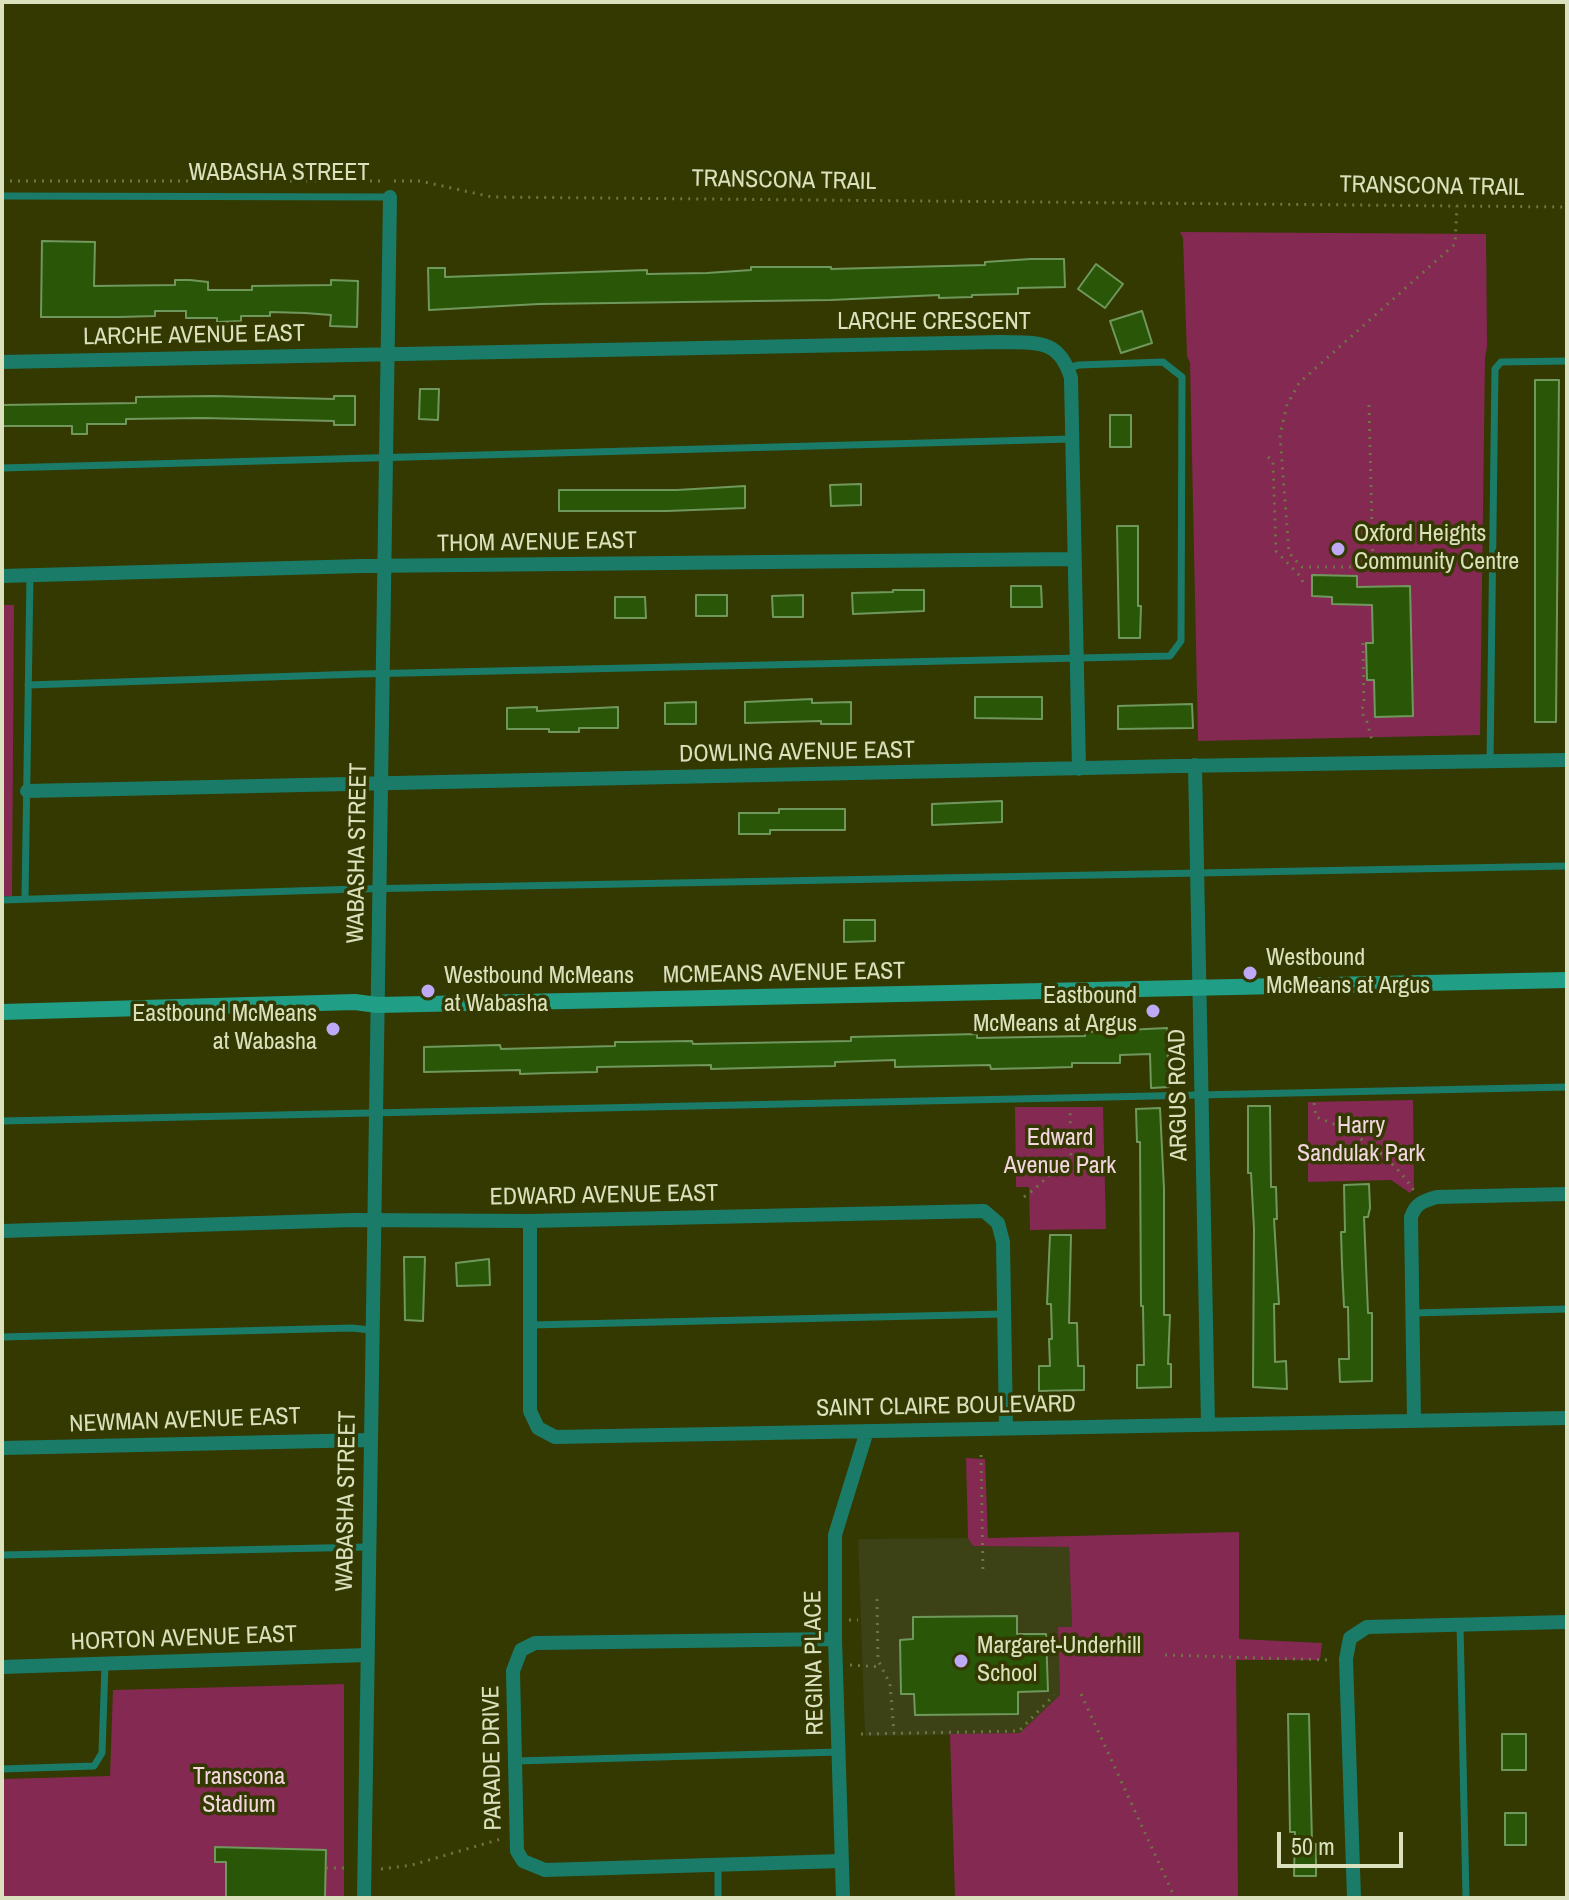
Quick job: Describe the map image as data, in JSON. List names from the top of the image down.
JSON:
{
  "streets": {
    "street": [
      "WABASHA STREET",
      "LARCHE CRESCENT",
      "LARCHE AVENUE EAST",
      "THOM AVENUE EAST",
      "DOWLING AVENUE EAST",
      "MCMEANS AVENUE EAST",
      "ARGUS ROAD",
      "EDWARD AVENUE EAST",
      "SAINT CLAIRE BOULEVARD",
      "NEWMAN AVENUE EAST",
      "HORTON AVENUE EAST",
      "REGINA PLACE",
      "PARADE DRIVE"
    ],
    "path": ["TRANSCONA TRAIL"]
  },
  "crossings": [
    ["WABASHA STREET", "LARCHE CRESCENT"],
    ["WABASHA STREET", "LARCHE AVENUE EAST"],
    ["WABASHA STREET", "THOM AVENUE EAST"],
    ["WABASHA STREET", "DOWLING AVENUE EAST"],
    ["WABASHA STREET", "MCMEANS AVENUE EAST"],
    ["WABASHA STREET", "EDWARD AVENUE EAST"],
    ["WABASHA STREET", "NEWMAN AVENUE EAST"],
    ["WABASHA STREET", "HORTON AVENUE EAST"],
    ["LARCHE CRESCENT", "LARCHE AVENUE EAST"],
    ["DOWLING AVENUE EAST", "ARGUS ROAD"],
    ["MCMEANS AVENUE EAST", "ARGUS ROAD"],
    ["ARGUS ROAD", "SAINT CLAIRE BOULEVARD"],
    ["EDWARD AVENUE EAST", "SAINT CLAIRE BOULEVARD"],
    ["SAINT CLAIRE BOULEVARD", "REGINA PLACE"],
    ["REGINA PLACE", "PARADE DRIVE"]
  ],
  "parks": ["Harry Sandulak Park", "Edward Avenue Park", "Transcona Stadium"],
  "places": [
    "Oxford Heights Community Centre",
    "Westbound McMeans at Argus",
    "Westbound McMeans at Wabasha",
    "Eastbound McMeans at Argus",
    "Eastbound McMeans at Wabasha",
    "Margaret-Underhill School"
  ],
  "scale_bar": "50 m"
}
